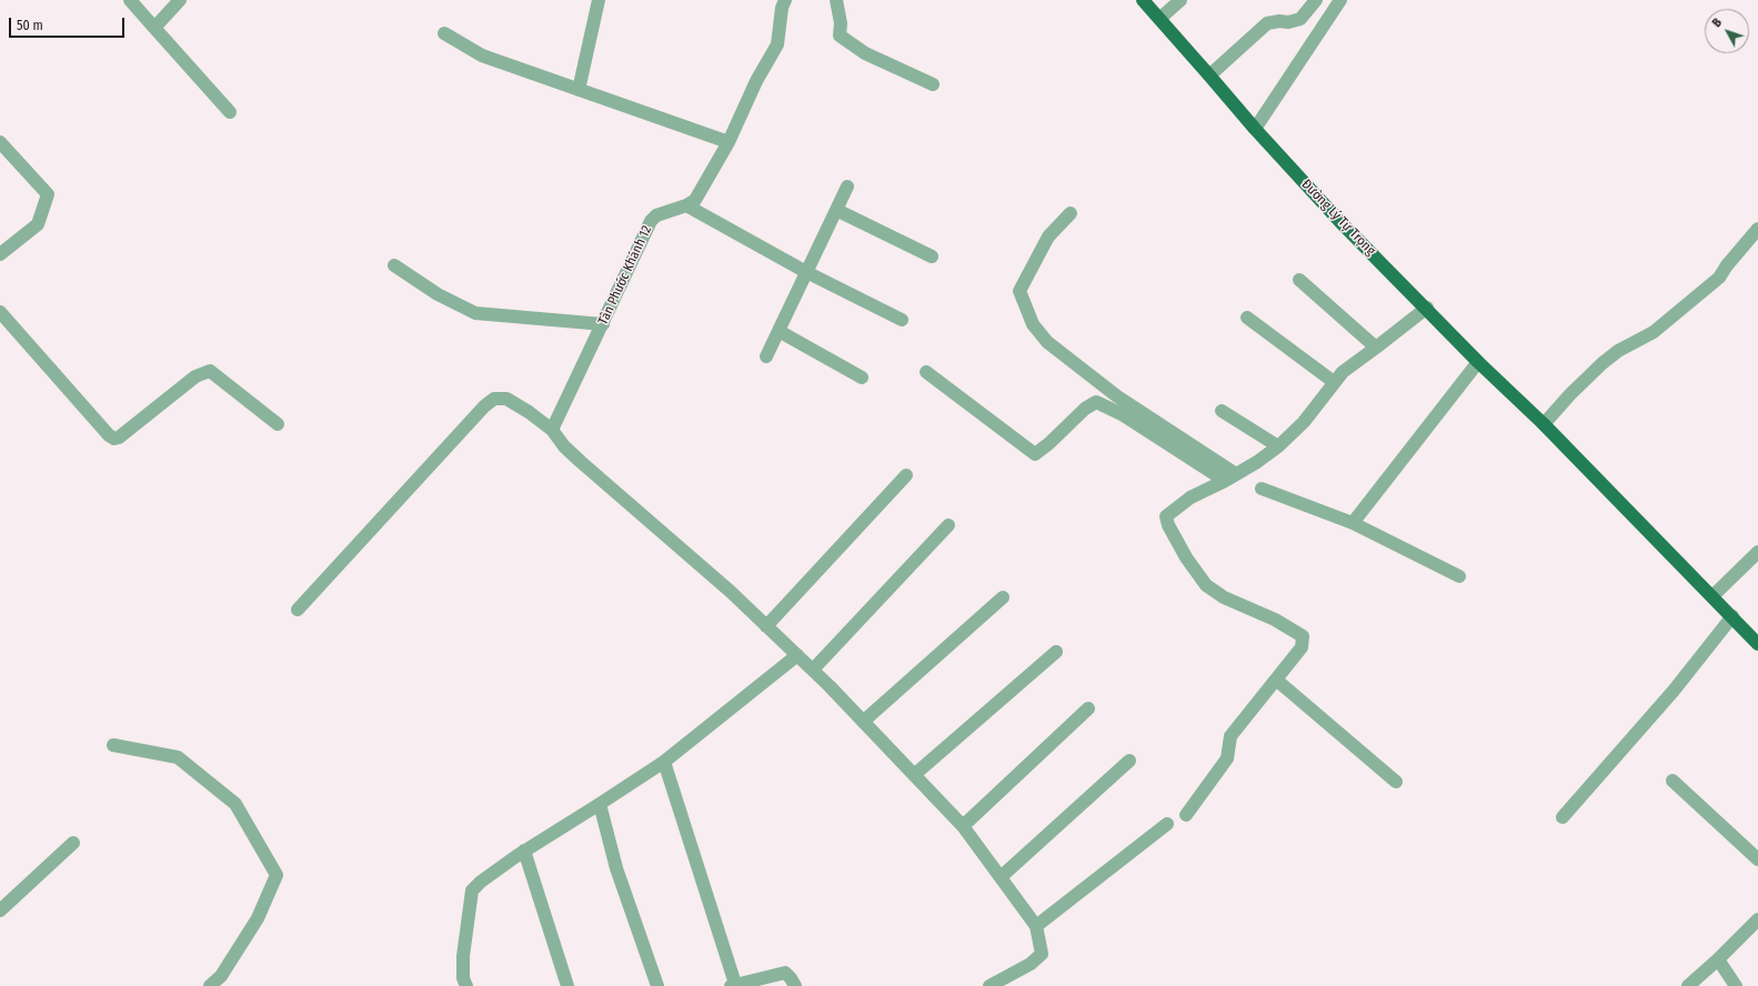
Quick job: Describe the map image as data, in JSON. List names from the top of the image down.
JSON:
{
  "streets": {
    "main road": ["Đường Lý Tự Trọng"],
    "street": ["Tân Phước Khánh 12"]
  },
  "scale_bar": "50 m",
  "north": "top left"
}
